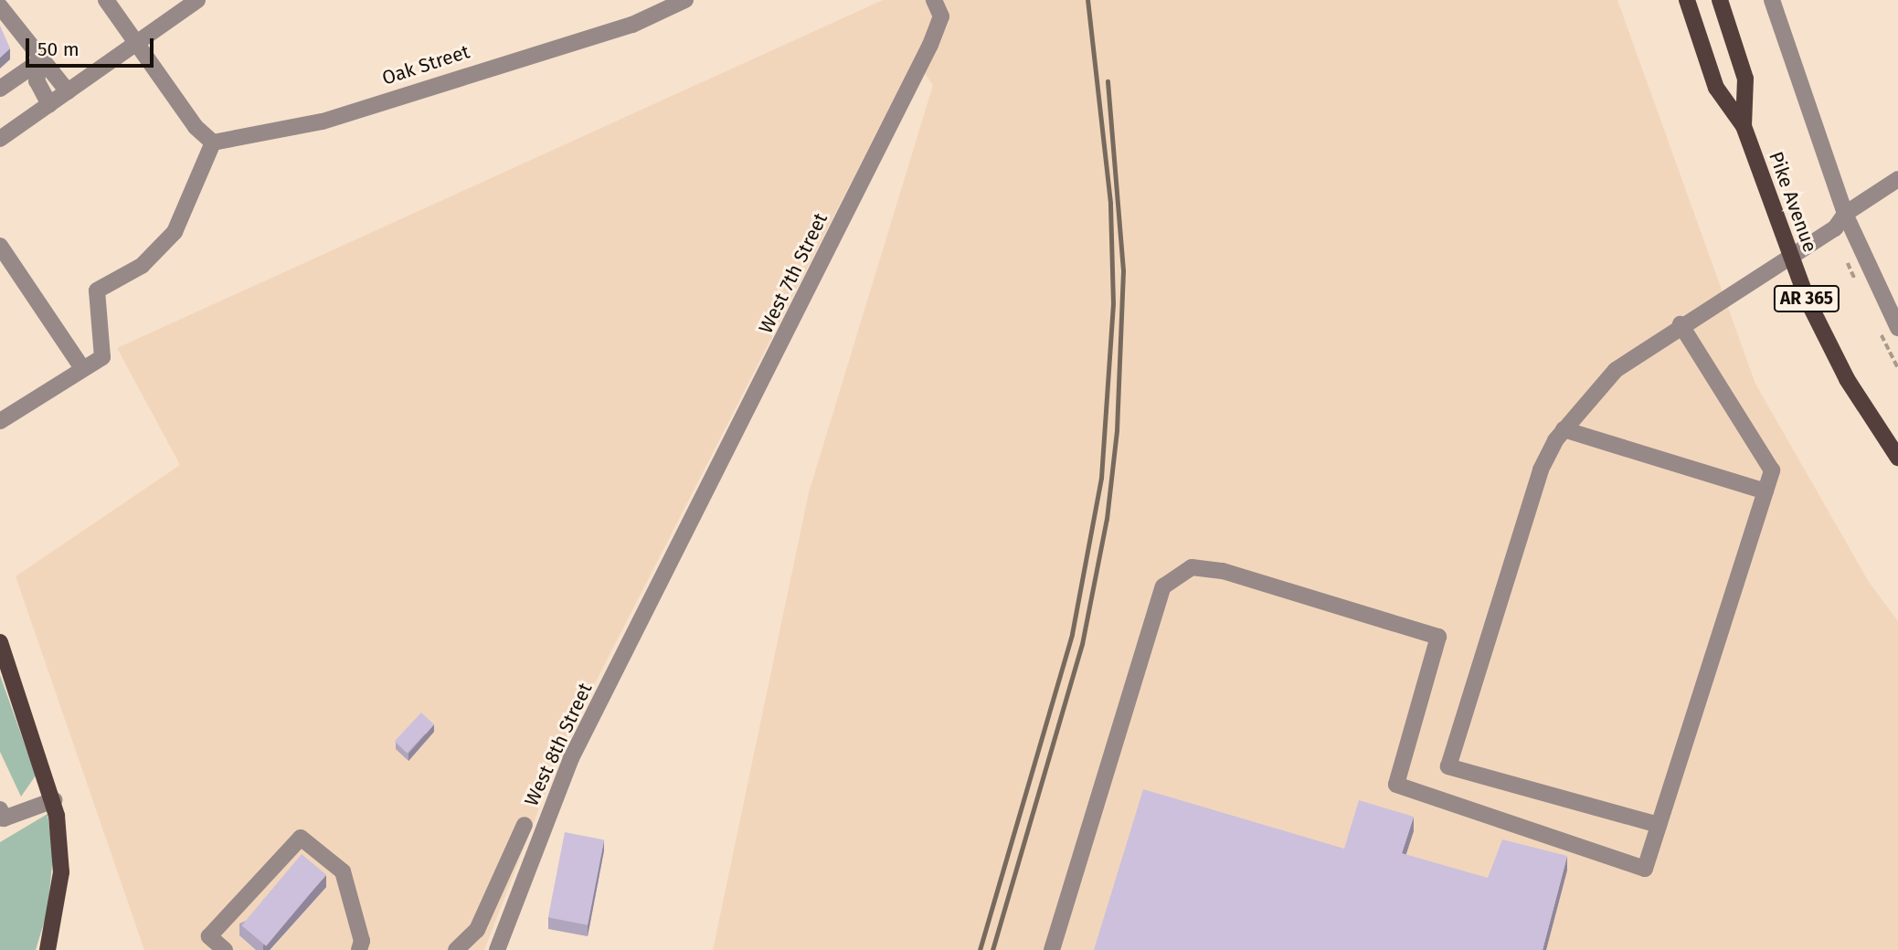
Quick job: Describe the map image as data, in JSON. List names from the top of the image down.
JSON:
{
  "streets": {
    "main road": ["Pike Avenue", "AR 365"],
    "street": ["Oak Street", "West 7th Street", "West 8th Street"]
  },
  "crossings": [
    ["West 7th Street", "West 8th Street"]
  ],
  "scale_bar": "50 m"
}
